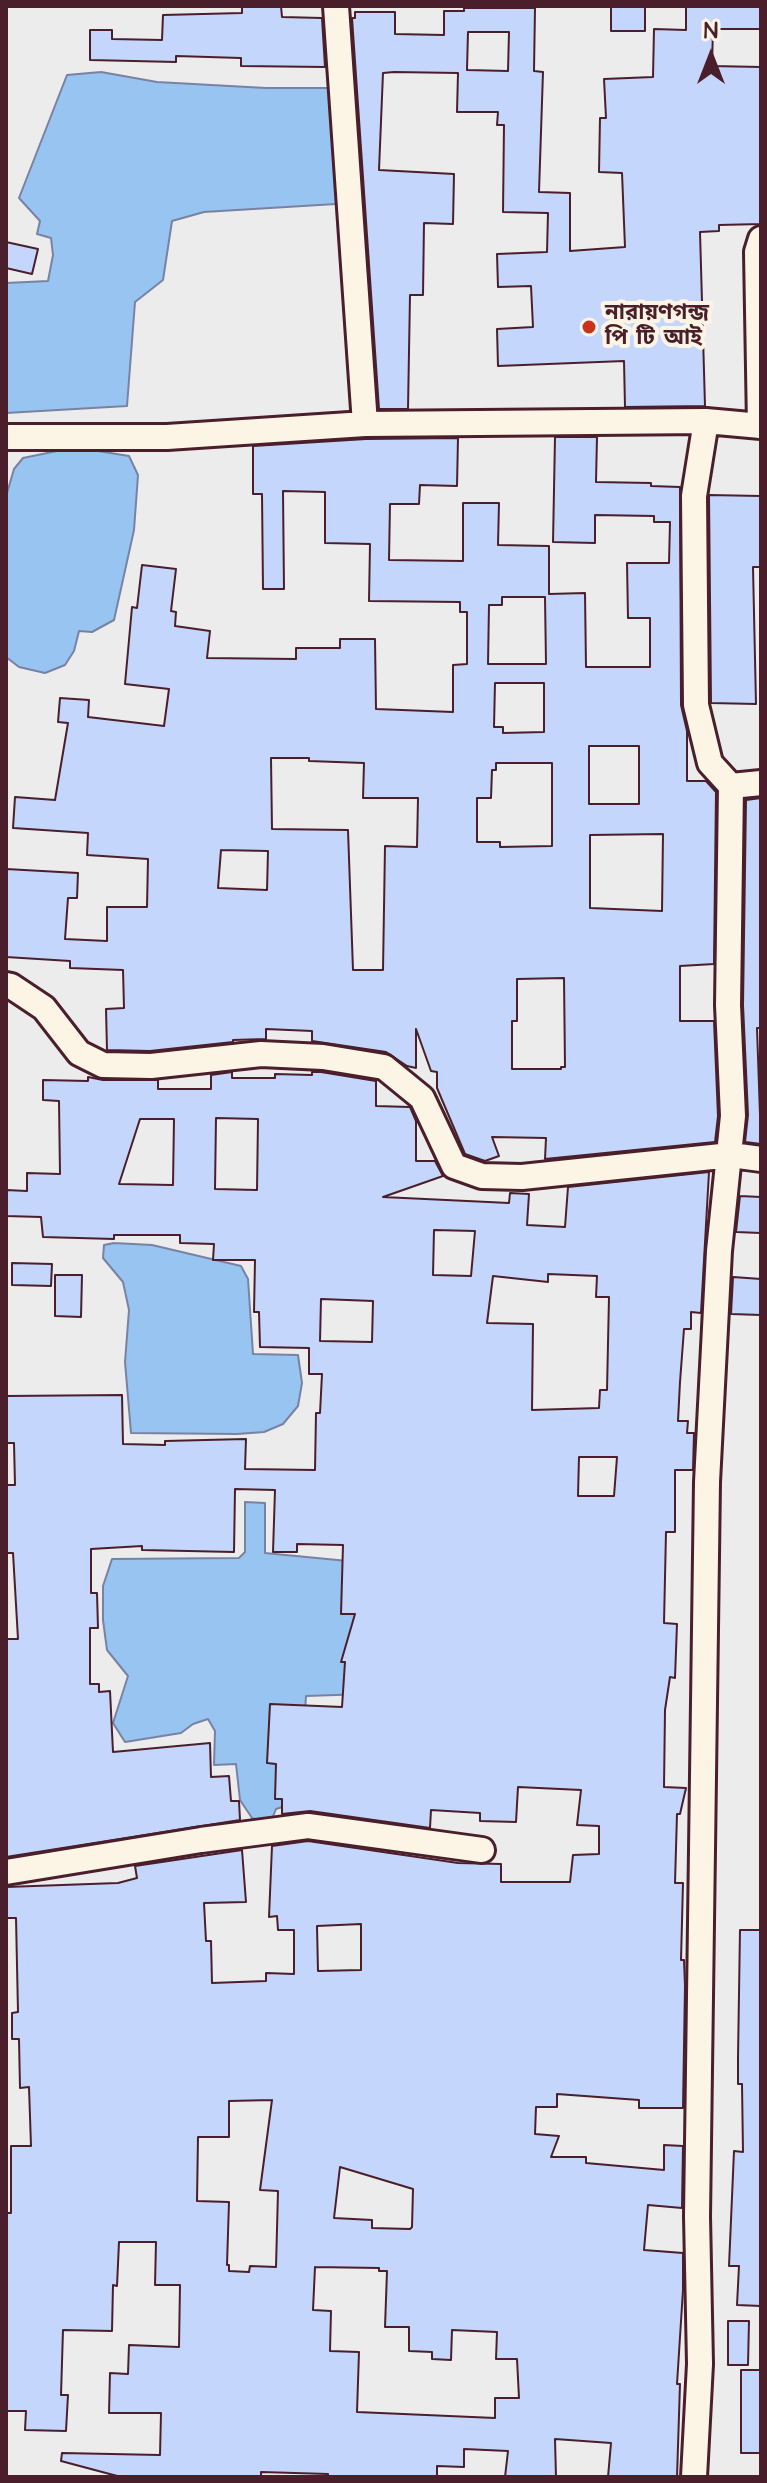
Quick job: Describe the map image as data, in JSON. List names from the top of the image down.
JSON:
{
  "places": ["নারায়ণগন্জ পি টি আই"],
  "north": "top"
}
